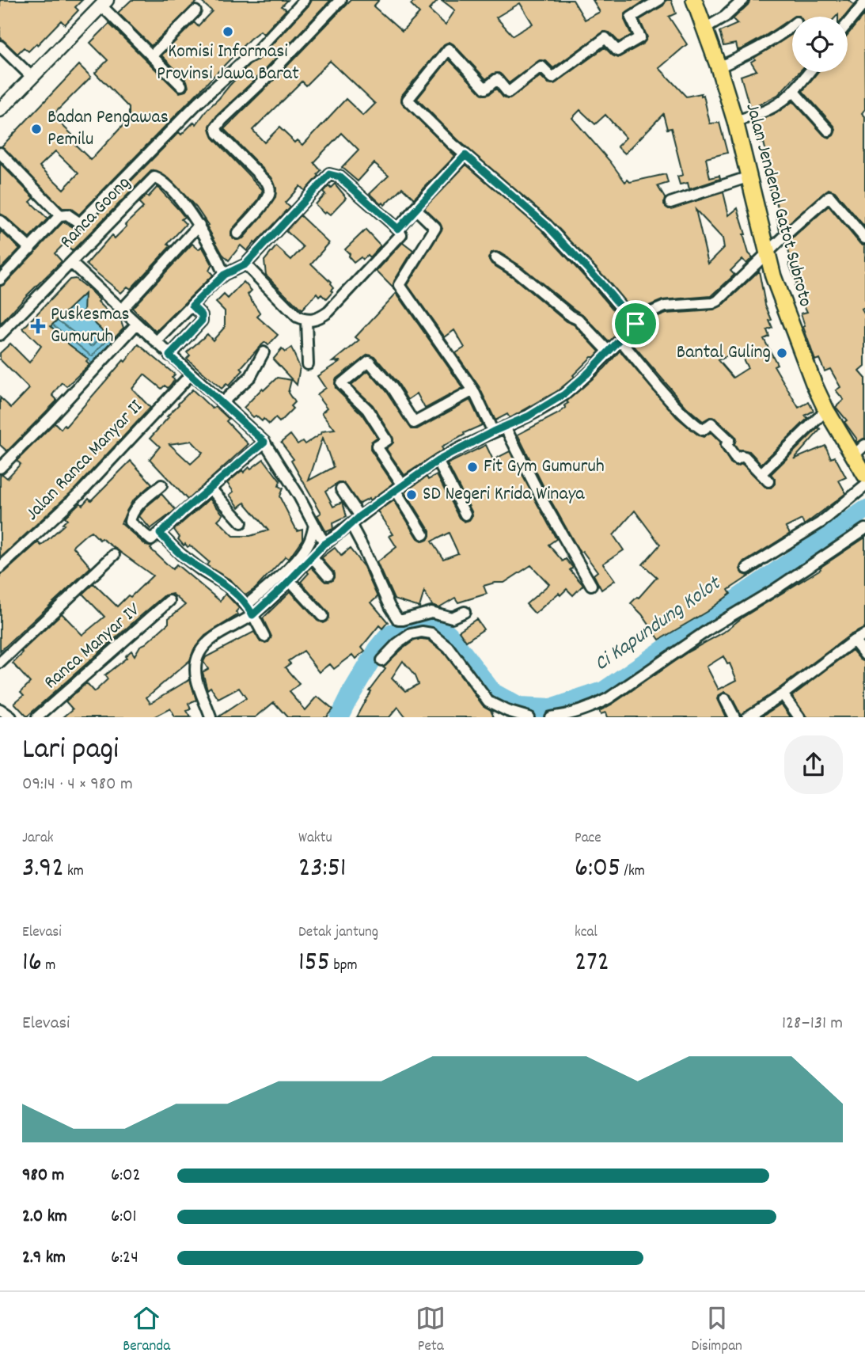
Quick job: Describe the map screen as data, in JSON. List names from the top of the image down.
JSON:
{
  "streets": {
    "main road": ["Jalan Jenderal Gatot Subroto"],
    "street": ["Ranca Goong", "Jalan Ranca Manyar II", "Ranca Manyar IV"]
  },
  "water": ["Ci Kapundung Kolot"],
  "places": {
    "other": [
      "Komisi Informasi Provinsi Jawa Barat",
      "Badan Pengawas Pemilu",
      "Bantal Guling",
      "Fit Gym Gumuruh",
      "SD Negeri Krida Winaya"
    ],
    "health": ["Puskesmas Gumuruh"]
  },
  "page": {
    "heading": ["Lari pagi", "09:14 · 4 × 980 m"],
    "stats": [
      ["Jarak", "3.92 km"],
      ["Waktu", "23:51"],
      ["Pace", "6:05 /km"],
      ["Elevasi", "16 m"],
      ["Detak jantung", "155 bpm"],
      ["kcal", "272"]
    ],
    "chart": ["Elevasi", "128–131 m"],
    "list": [
      {
        "name": "980 m",
        "note": "6:02"
      },
      {
        "name": "2.0 km",
        "note": "6:01"
      },
      {
        "name": "2.9 km",
        "note": "6:24"
      }
    ],
    "tabs": ["Beranda", "Peta", "Disimpan"]
  }
}
